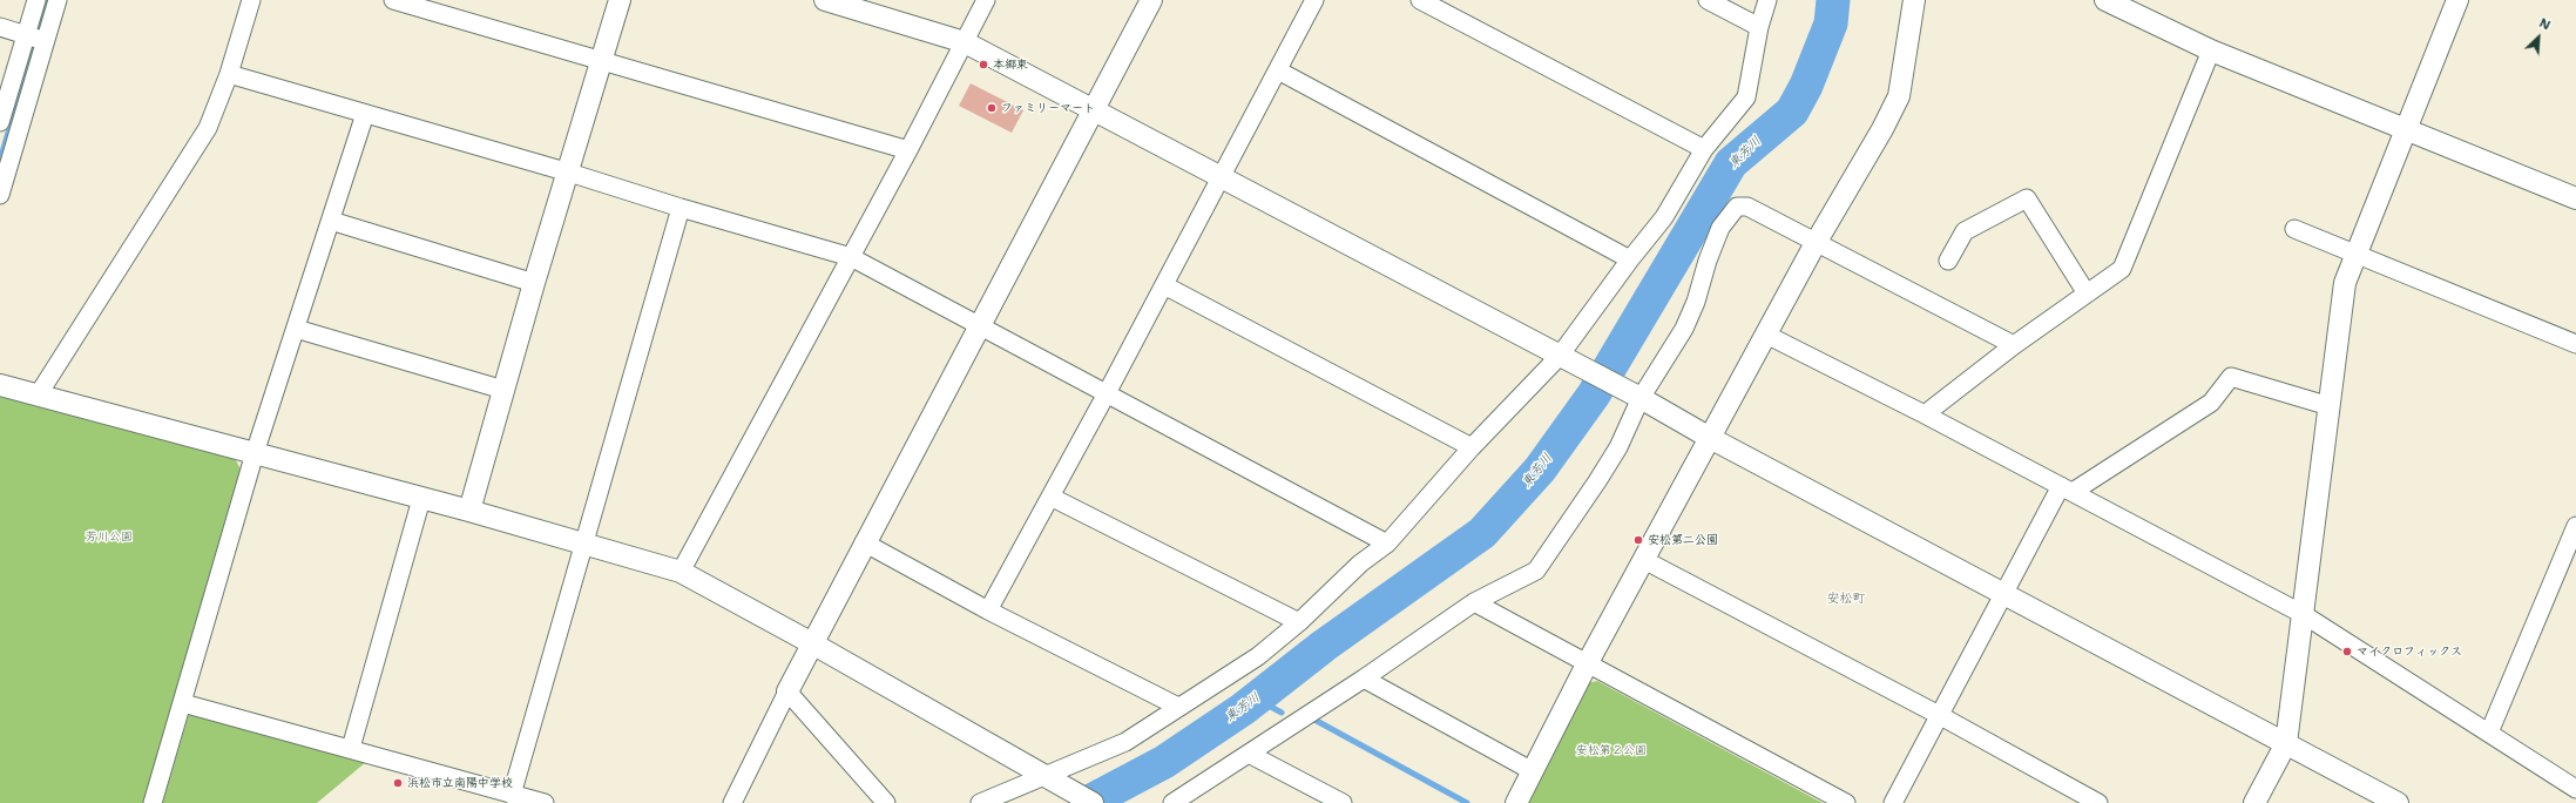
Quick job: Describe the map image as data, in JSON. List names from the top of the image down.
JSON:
{
  "districts": ["安松町"],
  "water": ["東芳川"],
  "parks": ["芳川公園", "安松第２公園"],
  "places": [
    "本郷東",
    "ファミリーマート",
    "安松第二公園",
    "マイクロフィックス",
    "浜松市立南陽中学校"
  ],
  "north": "top right"
}
